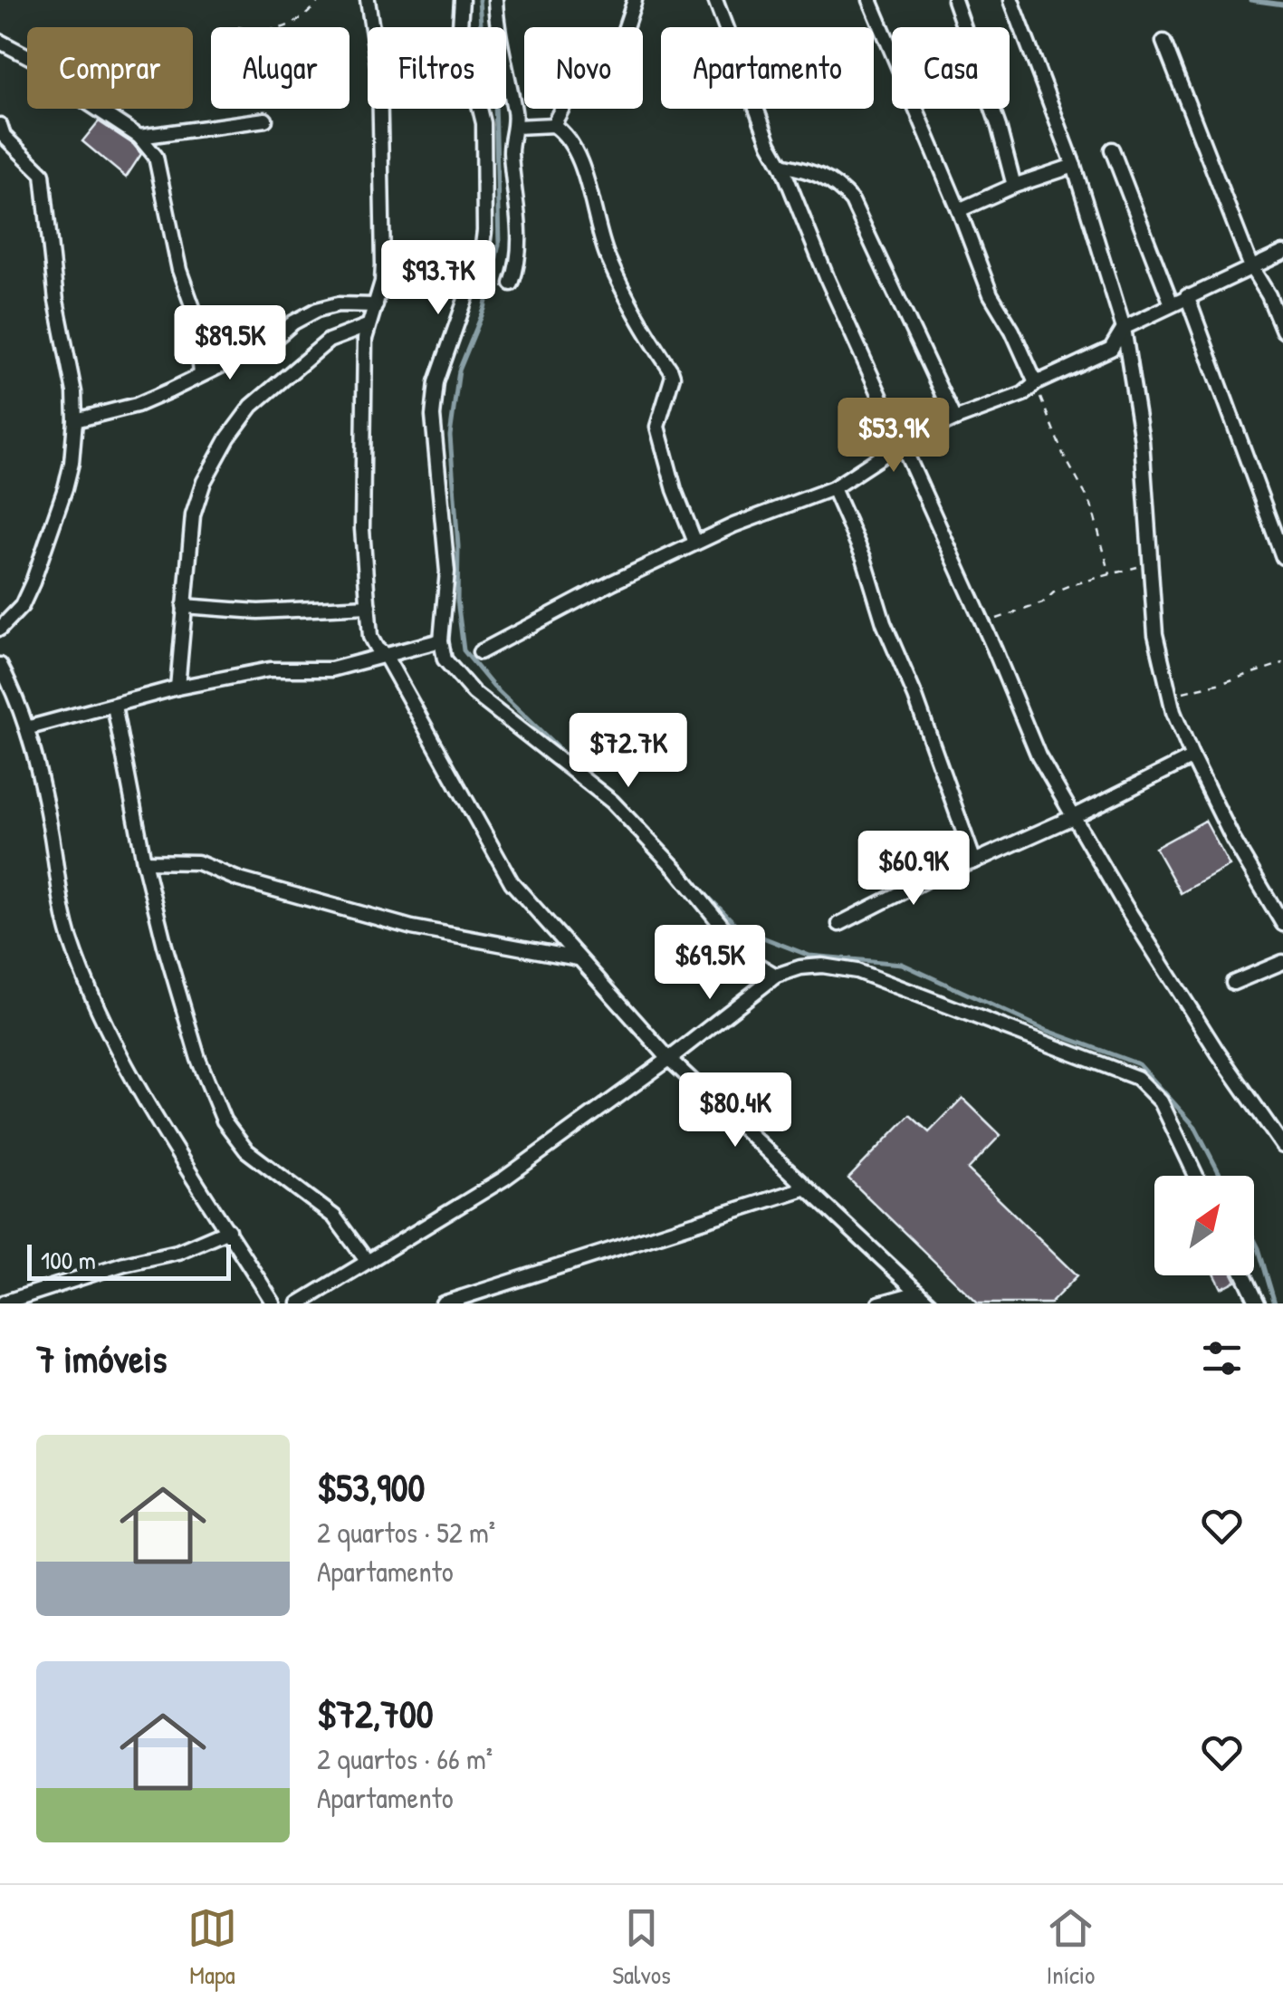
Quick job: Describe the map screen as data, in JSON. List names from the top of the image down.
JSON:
{
  "scale_bar": "100 m",
  "north": "top right",
  "page": {
    "chip": [
      "Comprar",
      "Alugar",
      "Filtros",
      "Novo",
      "Apartamento",
      "Casa"
    ],
    "price": [
      "$93.7K",
      "$89.5K",
      "$53.9K",
      "$72.7K",
      "$60.9K",
      "$69.5K",
      "$80.4K"
    ],
    "scale": "100 m",
    "heading": "7 imóveis",
    "list": [
      {
        "name": "$53,900",
        "note": "2 quartos · 52 m² · Apartamento"
      },
      {
        "name": "$72,700",
        "note": "2 quartos · 66 m² · Apartamento"
      }
    ],
    "tabs": ["Mapa", "Salvos", "Início"]
  }
}
